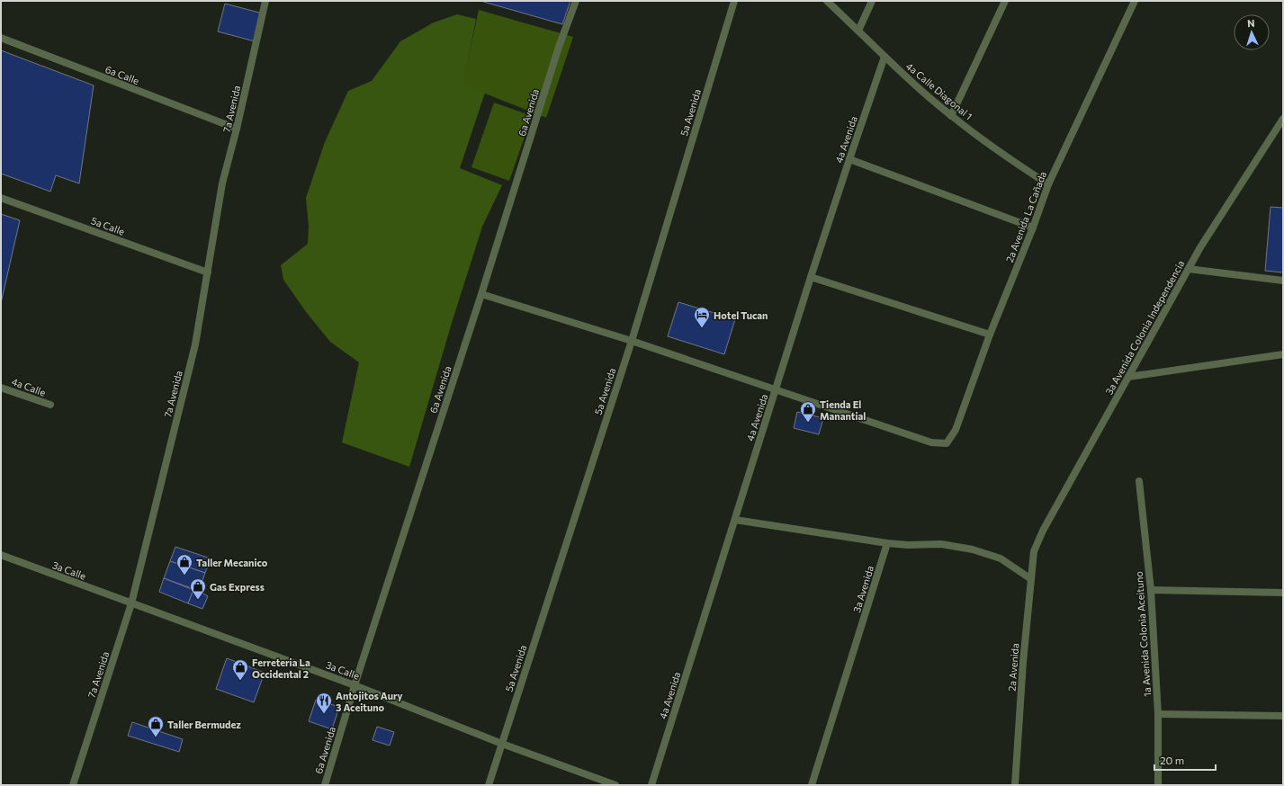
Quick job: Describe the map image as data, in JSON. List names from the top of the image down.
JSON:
{
  "streets": {
    "street": [
      "6a Calle",
      "4a Calle Diagonal 1",
      "7a Avenida",
      "6a Avenida",
      "5a Avenida",
      "4a Avenida",
      "2a Avenida La Cañada",
      "5a Calle",
      "3a Avenida Colonia Independencia",
      "4a Calle",
      "3a Calle",
      "3a Avenida",
      "1a Avenida Colonia Aceituno",
      "2a Avenida"
    ]
  },
  "crossings": [
    ["6a Calle", "7a Avenida"],
    ["4a Calle Diagonal 1", "4a Avenida"],
    ["4a Calle Diagonal 1", "2a Avenida La Cañada"],
    ["7a Avenida", "5a Calle"],
    ["7a Avenida", "3a Calle"],
    ["6a Avenida", "3a Calle"],
    ["5a Avenida", "3a Calle"],
    ["4a Avenida", "2a Avenida La Cañada"],
    ["3a Avenida Colonia Independencia", "2a Avenida"]
  ],
  "places": {
    "hotel": ["Hotel Tucan"],
    "shop": [
      "Tienda El Manantial",
      "Taller Mecanico",
      "Gas Express",
      "Ferreteria La Occidental 2",
      "Taller Bermudez"
    ],
    "restaurant": ["Antojitos Aury 3 Aceituno"]
  },
  "scale_bar": "20 m",
  "north": "top"
}
